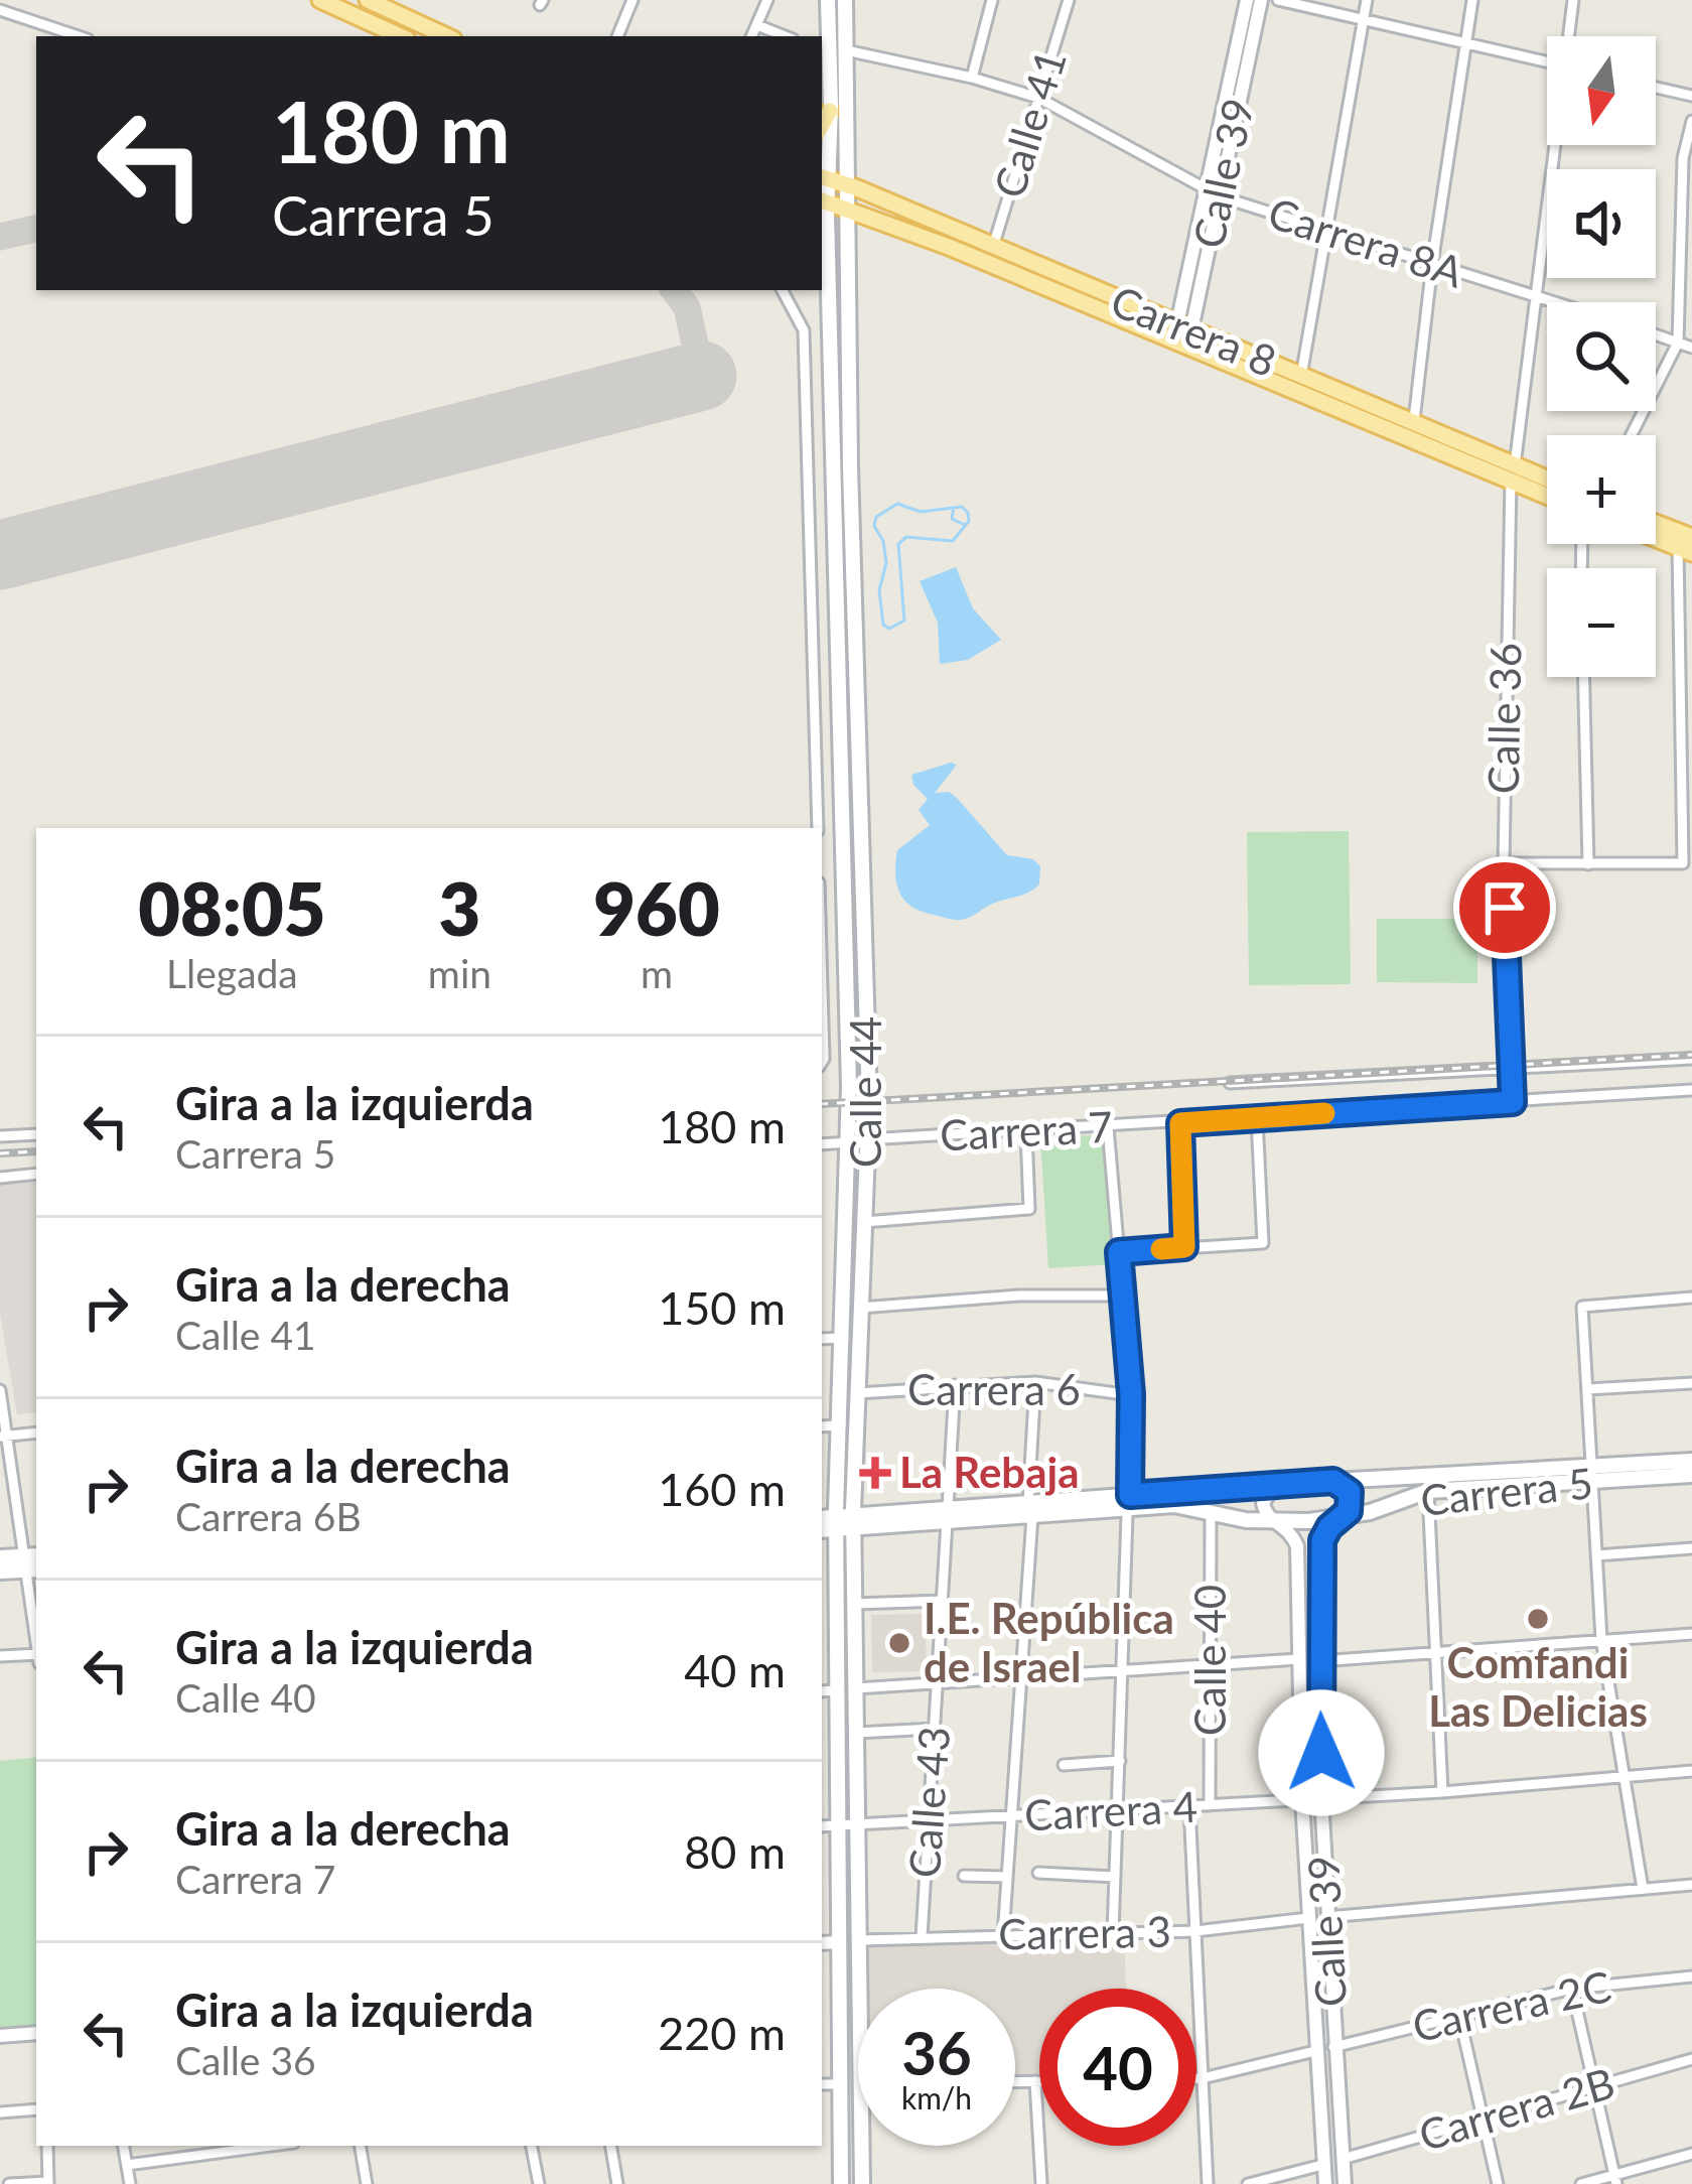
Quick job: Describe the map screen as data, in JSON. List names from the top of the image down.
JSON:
{
  "streets": {
    "main road": ["Carrera 8", "Calle 44", "Carrera 5"],
    "street": [
      "Calle 41",
      "Calle 39",
      "Carrera 8A",
      "Calle 36",
      "Carrera 7",
      "Carrera 6",
      "Calle 40",
      "Calle 43",
      "Carrera 4",
      "Carrera 3",
      "Carrera 2C",
      "Carrera 2B"
    ]
  },
  "crossings": [
    ["Calle 41", "Carrera 8A"],
    ["Calle 41", "Carrera 8"],
    ["Calle 39", "Carrera 8A"],
    ["Calle 39", "Carrera 8"],
    ["Calle 39", "Carrera 5"],
    ["Calle 39", "Carrera 4"],
    ["Calle 39", "Carrera 3"],
    ["Calle 39", "Carrera 2C"],
    ["Calle 39", "Carrera 2B"],
    ["Carrera 8A", "Calle 36"],
    ["Carrera 8A", "Calle 44"],
    ["Carrera 8", "Calle 36"],
    ["Carrera 8", "Calle 44"],
    ["Calle 36", "Carrera 7"],
    ["Calle 44", "Carrera 7"],
    ["Calle 44", "Carrera 6"],
    ["Calle 44", "Carrera 5"],
    ["Calle 44", "Carrera 4"],
    ["Calle 44", "Carrera 3"],
    ["Carrera 6", "Calle 43"],
    ["Carrera 5", "Calle 40"],
    ["Carrera 5", "Calle 43"],
    ["Calle 40", "Carrera 4"],
    ["Calle 43", "Carrera 4"],
    ["Calle 43", "Carrera 3"]
  ],
  "places": {
    "health": ["La Rebaja"],
    "other": ["Comfandi Las Delicias", "I.E. República de Israel"]
  },
  "north": "bottom",
  "page": {
    "map_buttons": ["+", "−"],
    "turn": ["180 m", "Carrera 5"],
    "eta": [
      "08:05",
      "Llegada",
      "3",
      "min",
      "960",
      "m"
    ],
    "list": [
      {
        "name": "Gira a la izquierda",
        "note": "Carrera 5",
        "value": "180 m"
      },
      {
        "name": "Gira a la derecha",
        "note": "Calle 41",
        "value": "150 m"
      },
      {
        "name": "Gira a la derecha",
        "note": "Carrera 6B",
        "value": "160 m"
      },
      {
        "name": "Gira a la izquierda",
        "note": "Calle 40",
        "value": "40 m"
      },
      {
        "name": "Gira a la derecha",
        "note": "Carrera 7",
        "value": "80 m"
      },
      {
        "name": "Gira a la izquierda",
        "note": "Calle 36",
        "value": "220 m"
      }
    ],
    "speed": "36 km/h",
    "limit": "40"
  }
}
